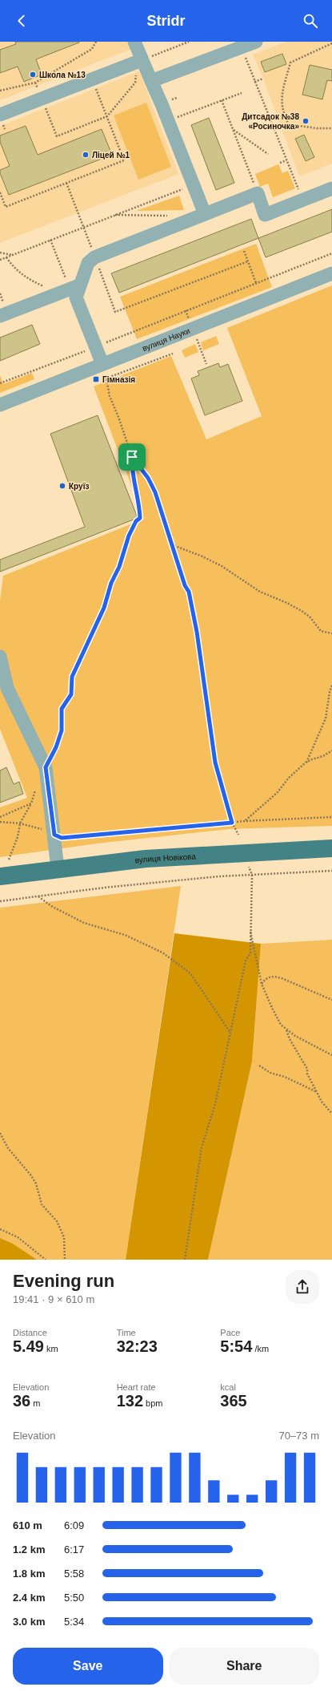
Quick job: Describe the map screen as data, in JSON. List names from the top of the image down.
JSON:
{
  "streets": {
    "main road": ["вулиця Новікова"],
    "street": ["вулиця Науки"]
  },
  "places": {
    "other": [
      "Школа №13",
      "Дитсадок №38 «Росиночка»",
      "Ліцей №1",
      "Круїз"
    ],
    "transit": ["Гімназія"]
  },
  "page": {
    "header": "Stridr",
    "heading": ["Evening run", "19:41 · 9 × 610 m"],
    "stats": [
      ["Distance", "5.49 km"],
      ["Time", "32:23"],
      ["Pace", "5:54 /km"],
      ["Elevation", "36 m"],
      ["Heart rate", "132 bpm"],
      ["kcal", "365"]
    ],
    "chart": ["Elevation", "70–73 m"],
    "list": [
      {
        "name": "610 m",
        "note": "6:09"
      },
      {
        "name": "1.2 km",
        "note": "6:17"
      },
      {
        "name": "1.8 km",
        "note": "5:58"
      },
      {
        "name": "2.4 km",
        "note": "5:50"
      },
      {
        "name": "3.0 km",
        "note": "5:34"
      }
    ],
    "buttons": ["Save", "Share"]
  }
}
